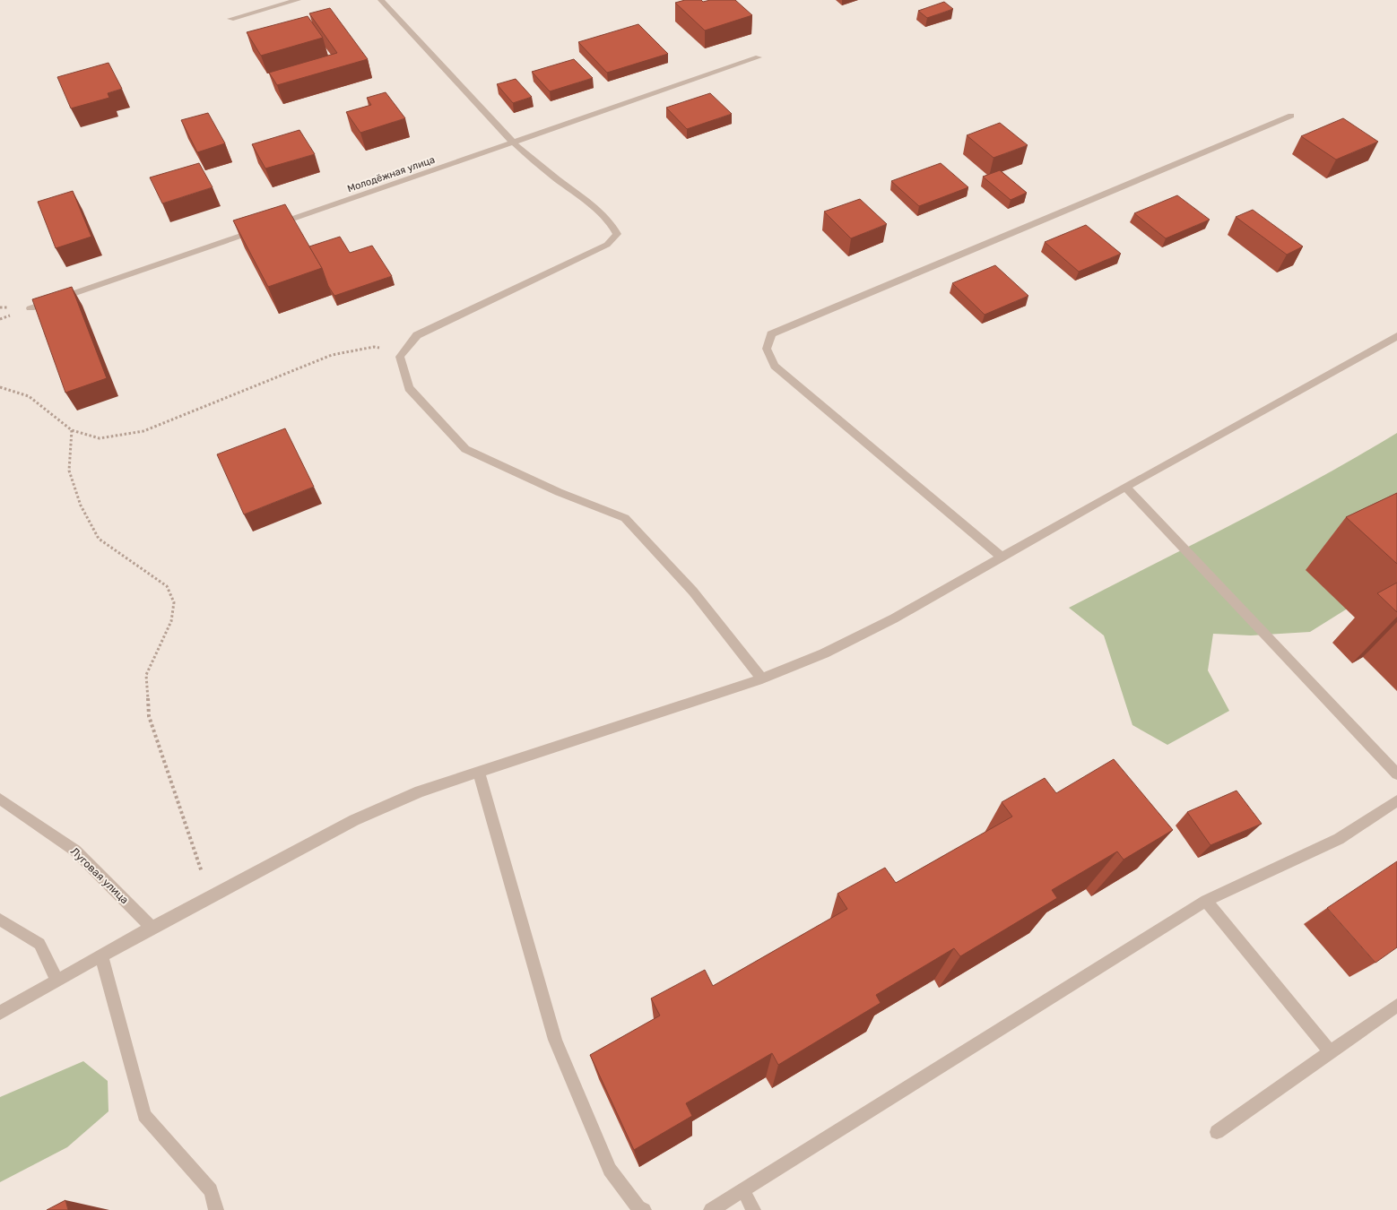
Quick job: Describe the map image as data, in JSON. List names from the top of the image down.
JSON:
{
  "streets": {
    "street": ["Молодёжная улица", "Луговая улица"]
  }
}
